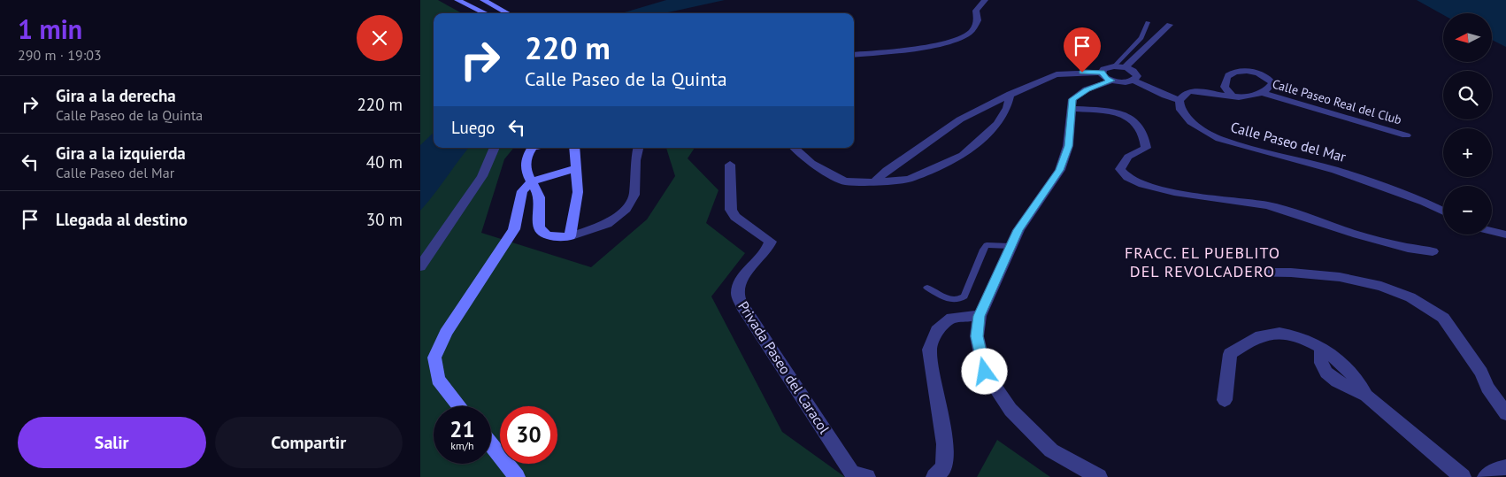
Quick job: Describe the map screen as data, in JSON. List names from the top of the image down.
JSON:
{
  "streets": {
    "street": ["Calle Paseo Real del Club", "Calle Paseo del Mar", "Privada Paseo del Caracol"]
  },
  "crossings": [
    ["Calle Paseo Real del Club", "Calle Paseo del Mar"]
  ],
  "districts": ["FRACC. EL PUEBLITO DEL REVOLCADERO"],
  "north": "left",
  "page": {
    "heading": ["1 min", "290 m · 19:03"],
    "map_buttons": ["+", "−"],
    "turn": ["220 m", "Calle Paseo de la Quinta"],
    "list": [
      {
        "name": "Gira a la derecha",
        "note": "Calle Paseo de la Quinta",
        "value": "220 m"
      },
      {
        "name": "Gira a la izquierda",
        "note": "Calle Paseo del Mar",
        "value": "40 m"
      },
      {
        "name": "Llegada al destino",
        "value": "30 m"
      }
    ],
    "then": "Luego",
    "speed": "21 km/h",
    "limit": "30",
    "buttons": ["Salir", "Compartir"]
  }
}
